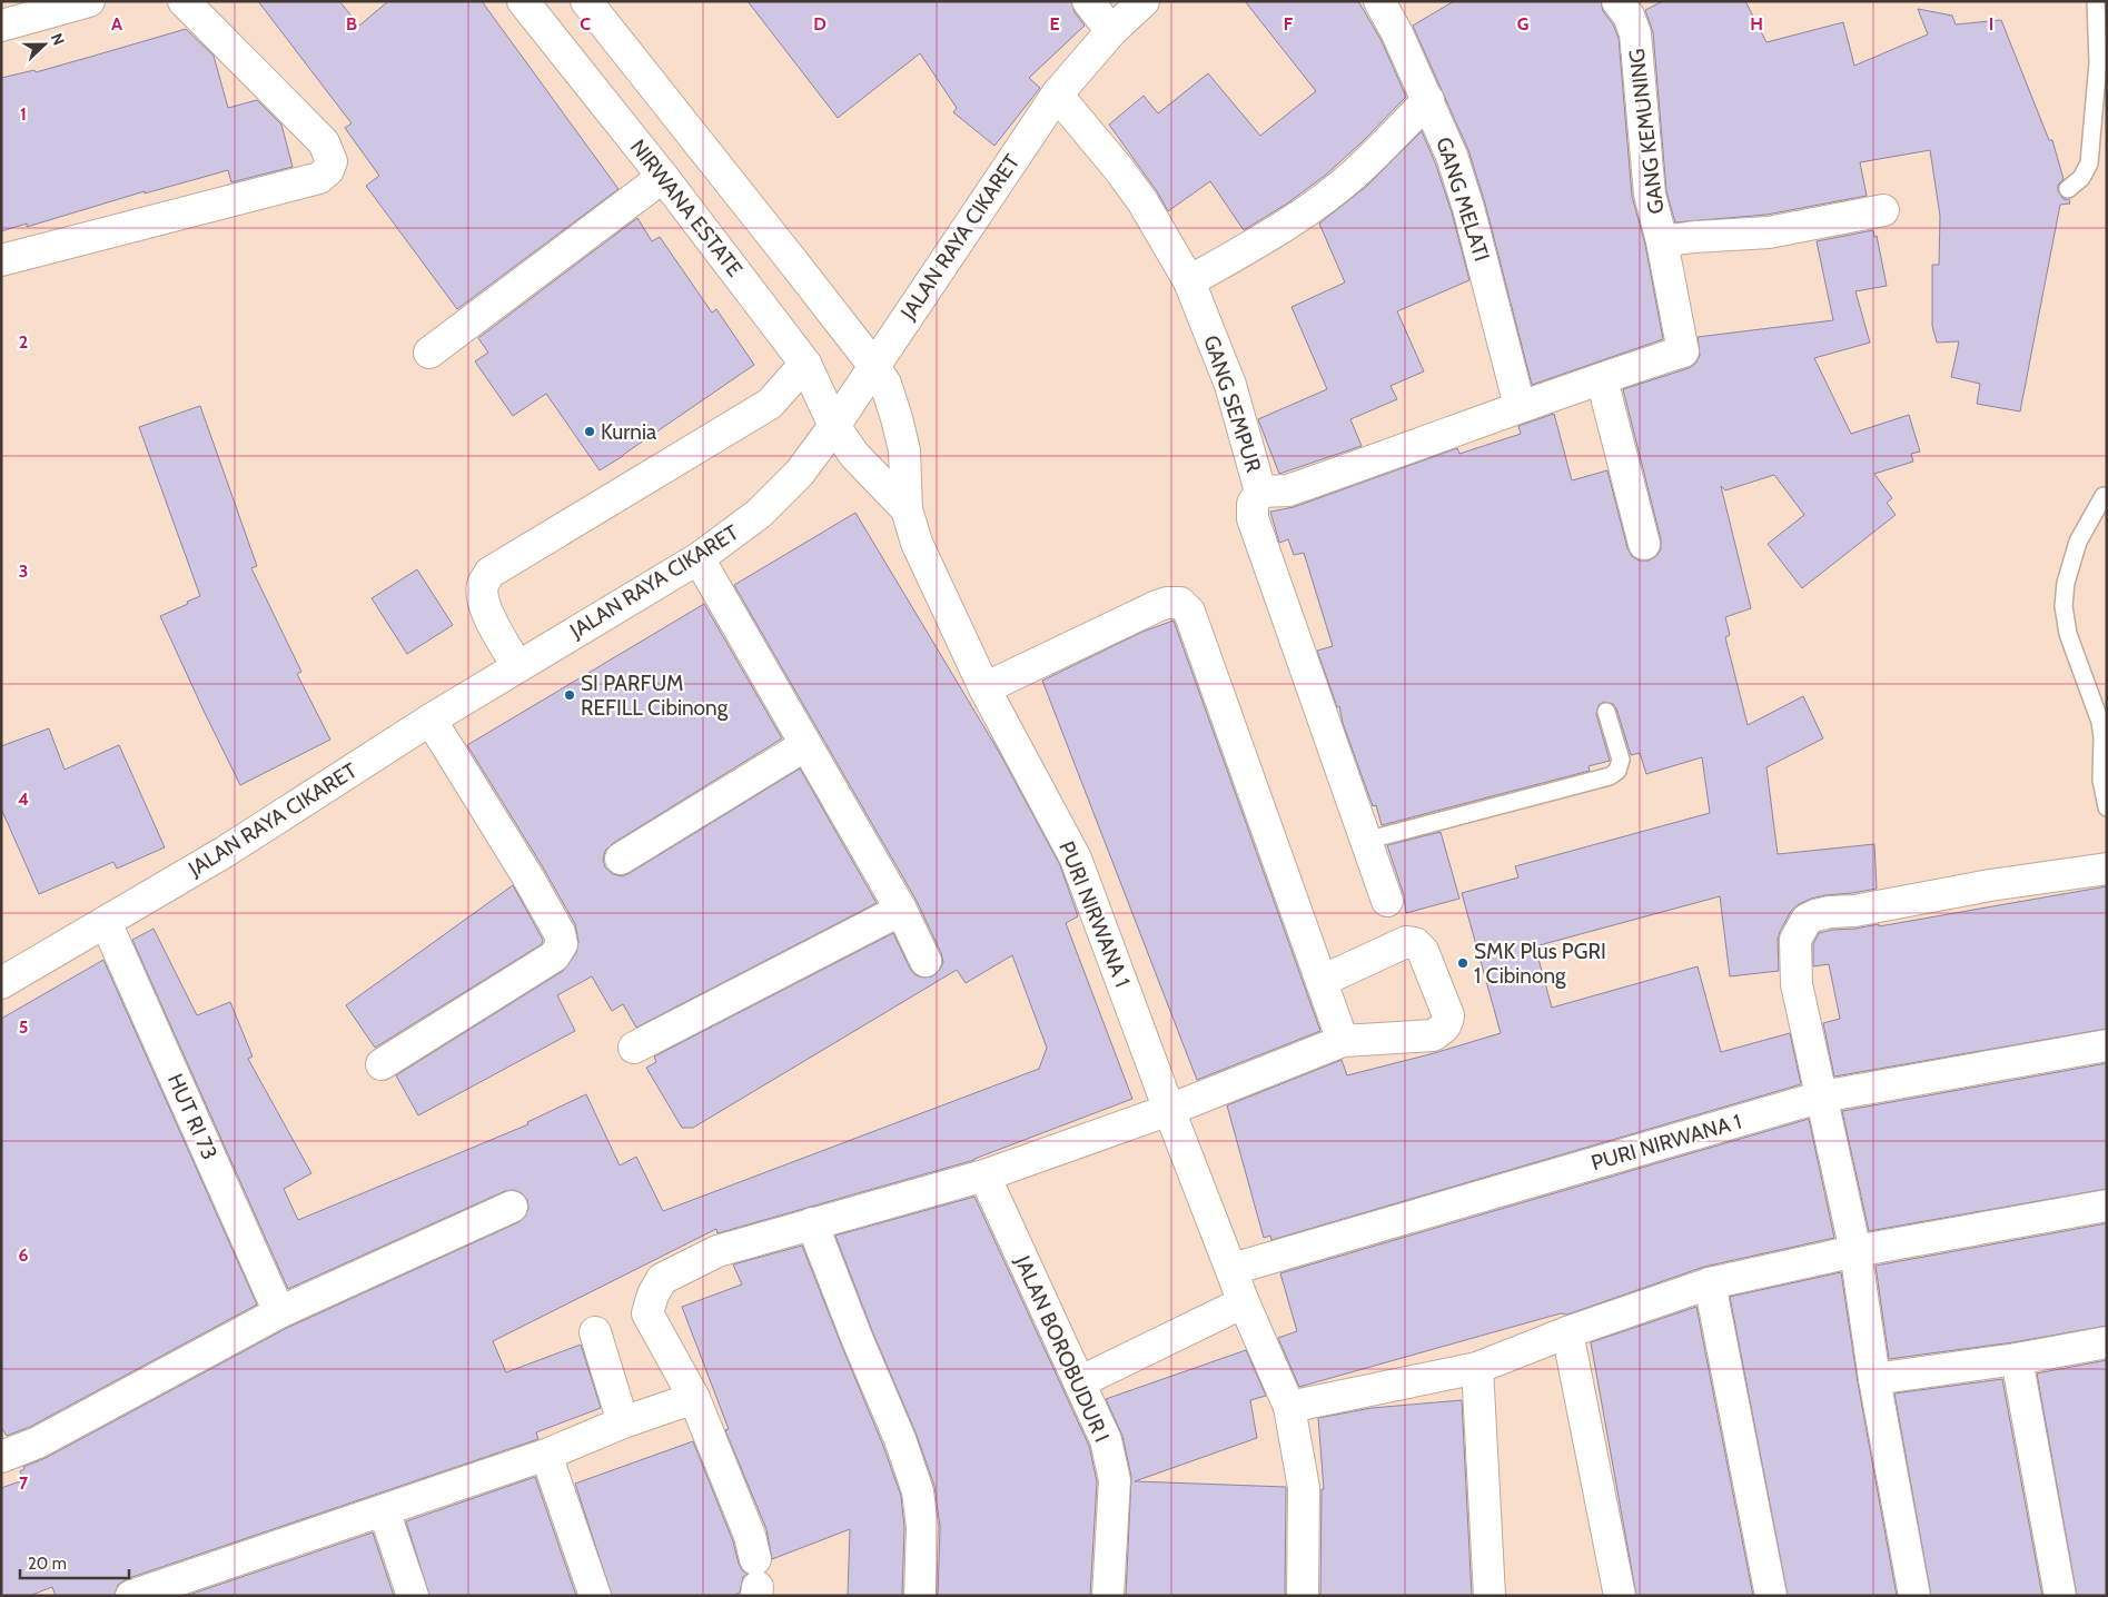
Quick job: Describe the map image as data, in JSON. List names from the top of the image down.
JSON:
{
  "streets": {
    "street": [
      "GANG KEMUNING",
      "GANG MELATI",
      "NIRWANA ESTATE",
      "JALAN RAYA CIKARET",
      "GANG SEMPUR",
      "PURI NIRWANA 1",
      "HUT RI 73",
      "JALAN BOROBUDUR I"
    ]
  },
  "crossings": [
    ["NIRWANA ESTATE", "JALAN RAYA CIKARET"],
    ["NIRWANA ESTATE", "PURI NIRWANA 1"],
    ["JALAN RAYA CIKARET", "GANG SEMPUR"],
    ["JALAN RAYA CIKARET", "PURI NIRWANA 1"],
    ["JALAN RAYA CIKARET", "HUT RI 73"]
  ],
  "places": ["Kurnia", "SI PARFUM REFILL Cibinong", "SMK Plus PGRI 1 Cibinong"],
  "scale_bar": "20 m",
  "north": "right",
  "grid": {
    "columns": [
      "A",
      "B",
      "C",
      "D",
      "E",
      "F",
      "G",
      "H",
      "I"
    ],
    "rows": [
      "1",
      "2",
      "3",
      "4",
      "5",
      "6",
      "7"
    ]
  }
}
